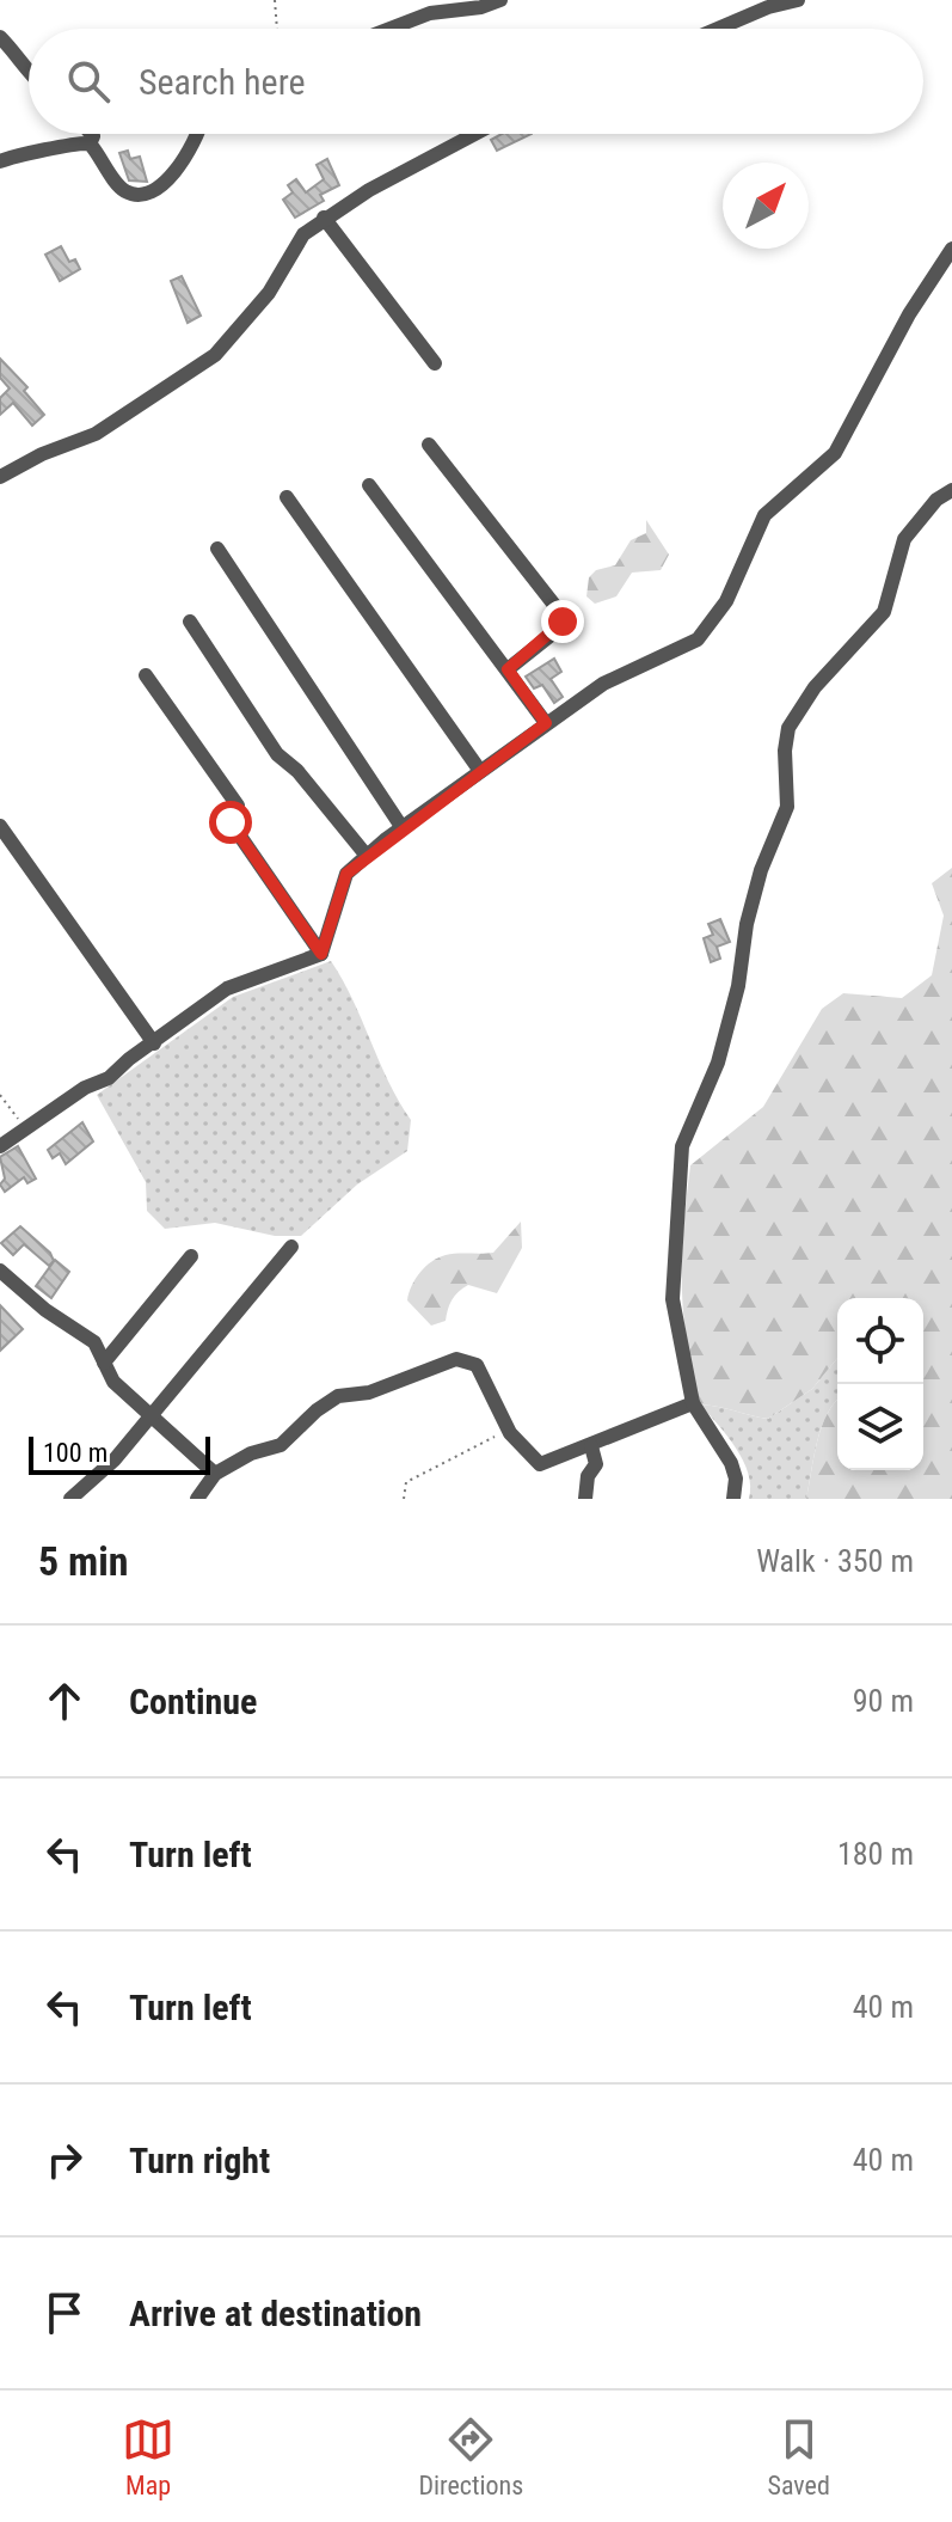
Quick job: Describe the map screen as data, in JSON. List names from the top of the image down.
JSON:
{
  "scale_bar": "100 m",
  "north": "top right",
  "page": {
    "search": "Search here",
    "scale": "100 m",
    "heading": ["5 min", "Walk · 350 m"],
    "list": [
      ["Continue", "90 m"],
      ["Turn left", "180 m"],
      ["Turn left", "40 m"],
      ["Turn right", "40 m"],
      "Arrive at destination"
    ],
    "nav": ["Map", "Directions", "Saved"]
  }
}
